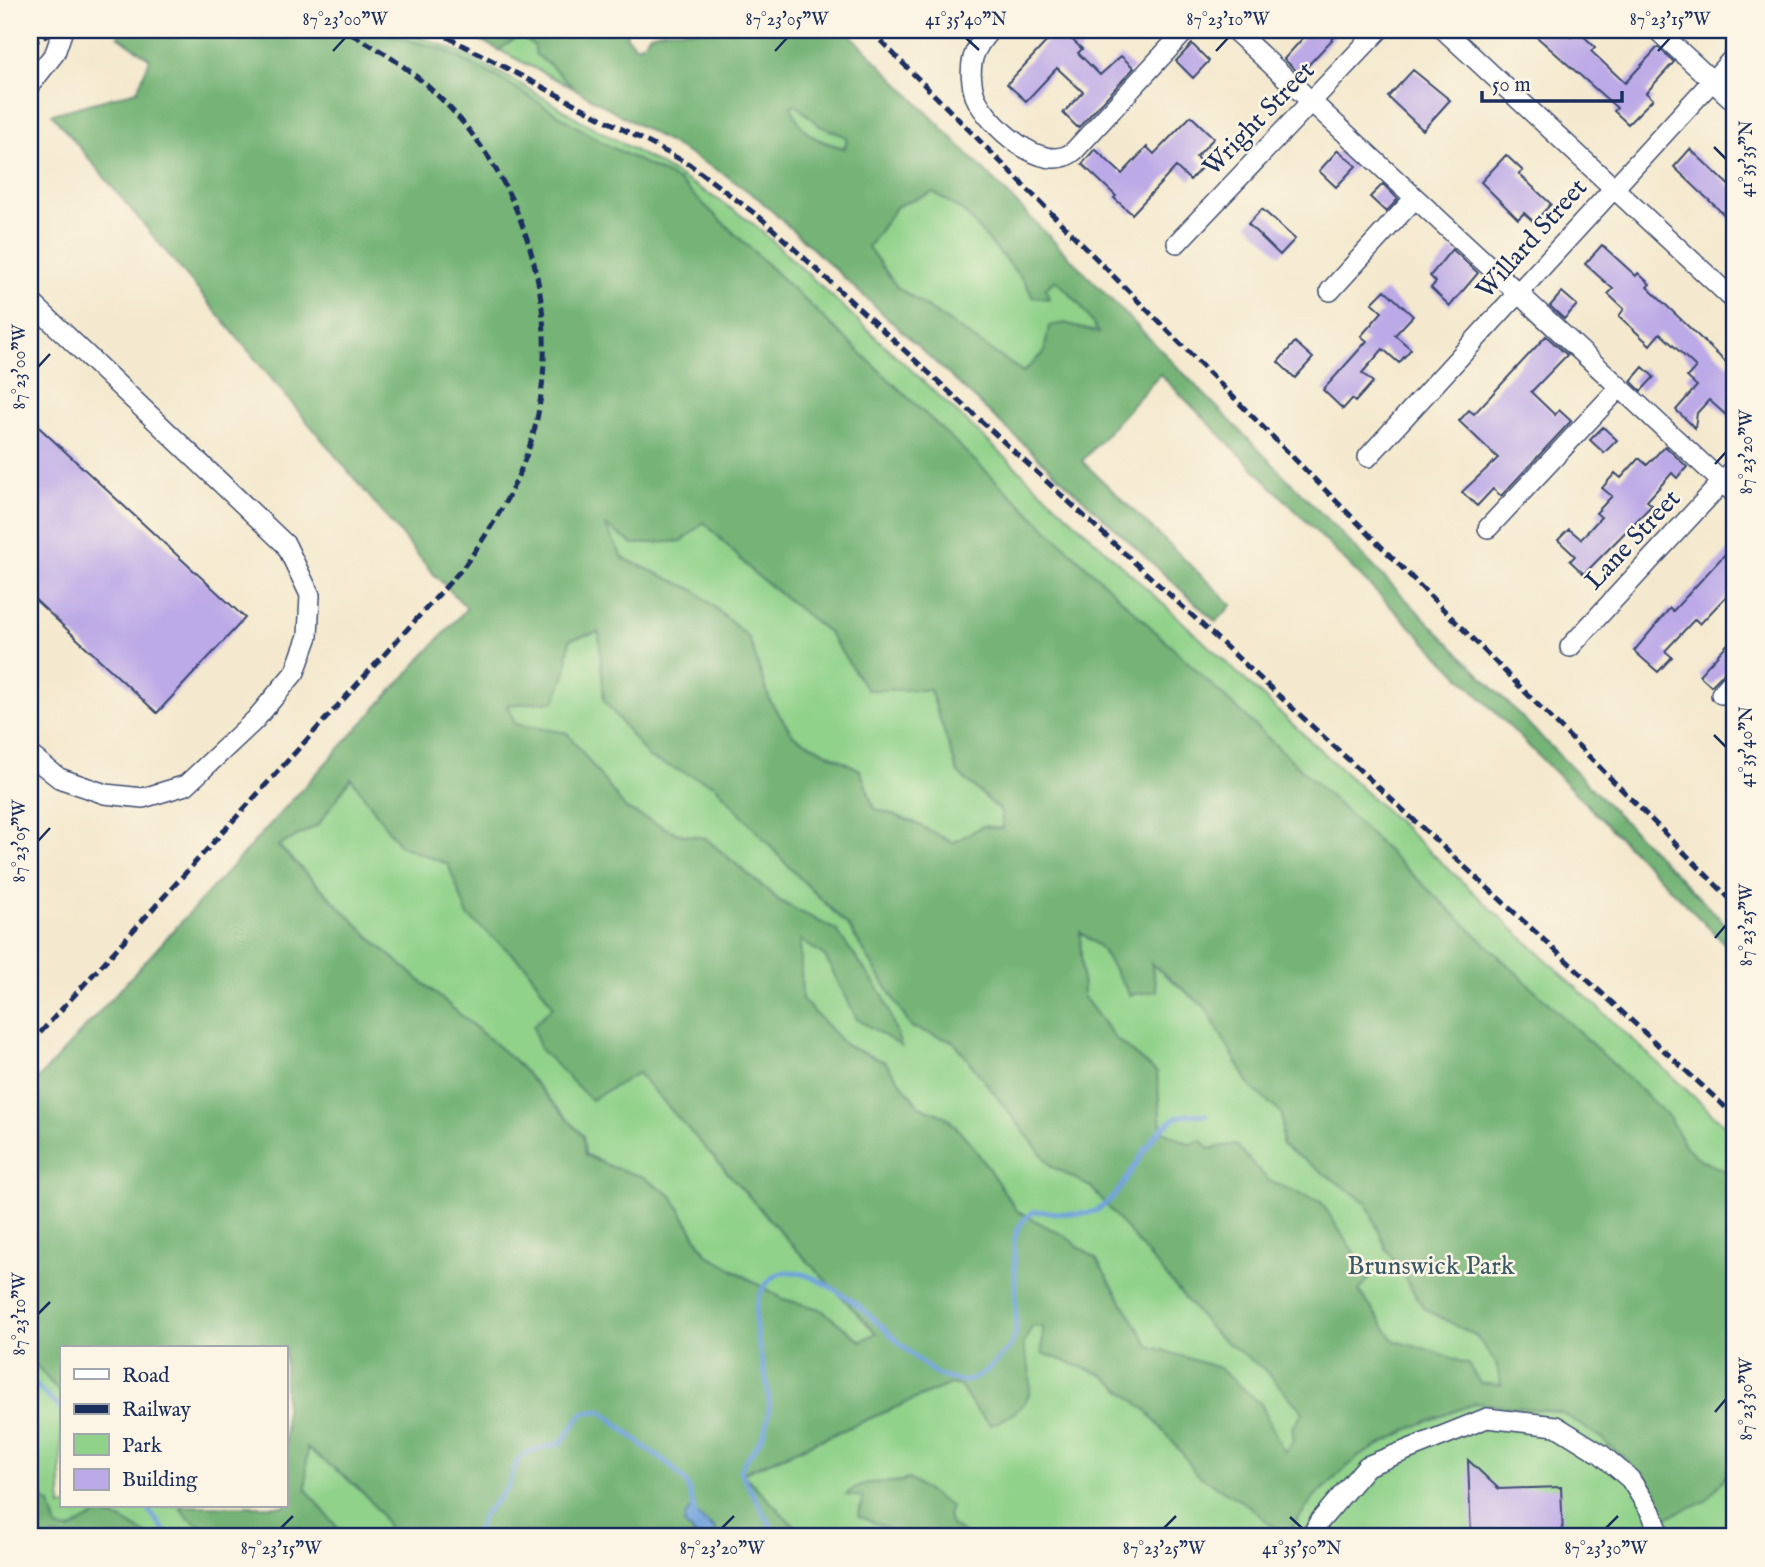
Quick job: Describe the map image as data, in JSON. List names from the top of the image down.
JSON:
{
  "streets": {
    "street": ["Wright Street", "Willard Street", "Lane Street"]
  },
  "parks": ["Brunswick Park"],
  "legend": [
    "Road",
    "Railway",
    "Park",
    "Building"
  ],
  "scale_bar": "50 m",
  "coordinates": [
    "87°23'00\"W",
    "87°23'05\"W",
    "41°35'40\"N",
    "87°23'10\"W",
    "87°23'15\"W",
    "41°35'35\"N",
    "87°23'20\"W",
    "87°23'25\"W",
    "87°23'30\"W",
    "41°35'50\"N"
  ]
}
